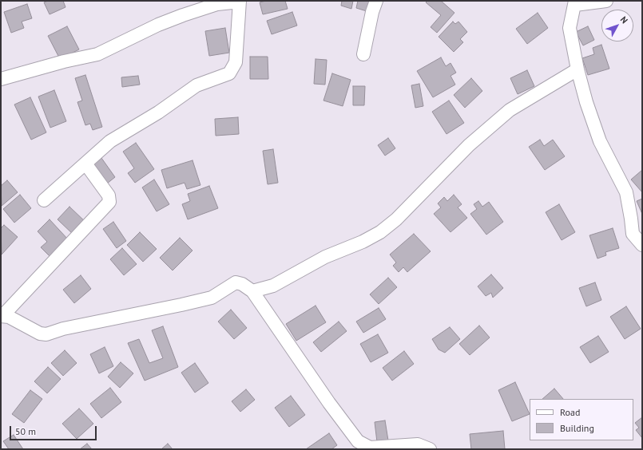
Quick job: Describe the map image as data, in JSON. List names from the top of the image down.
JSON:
{
  "legend": ["Road", "Building"],
  "scale_bar": "50 m",
  "north": "top right"
}
